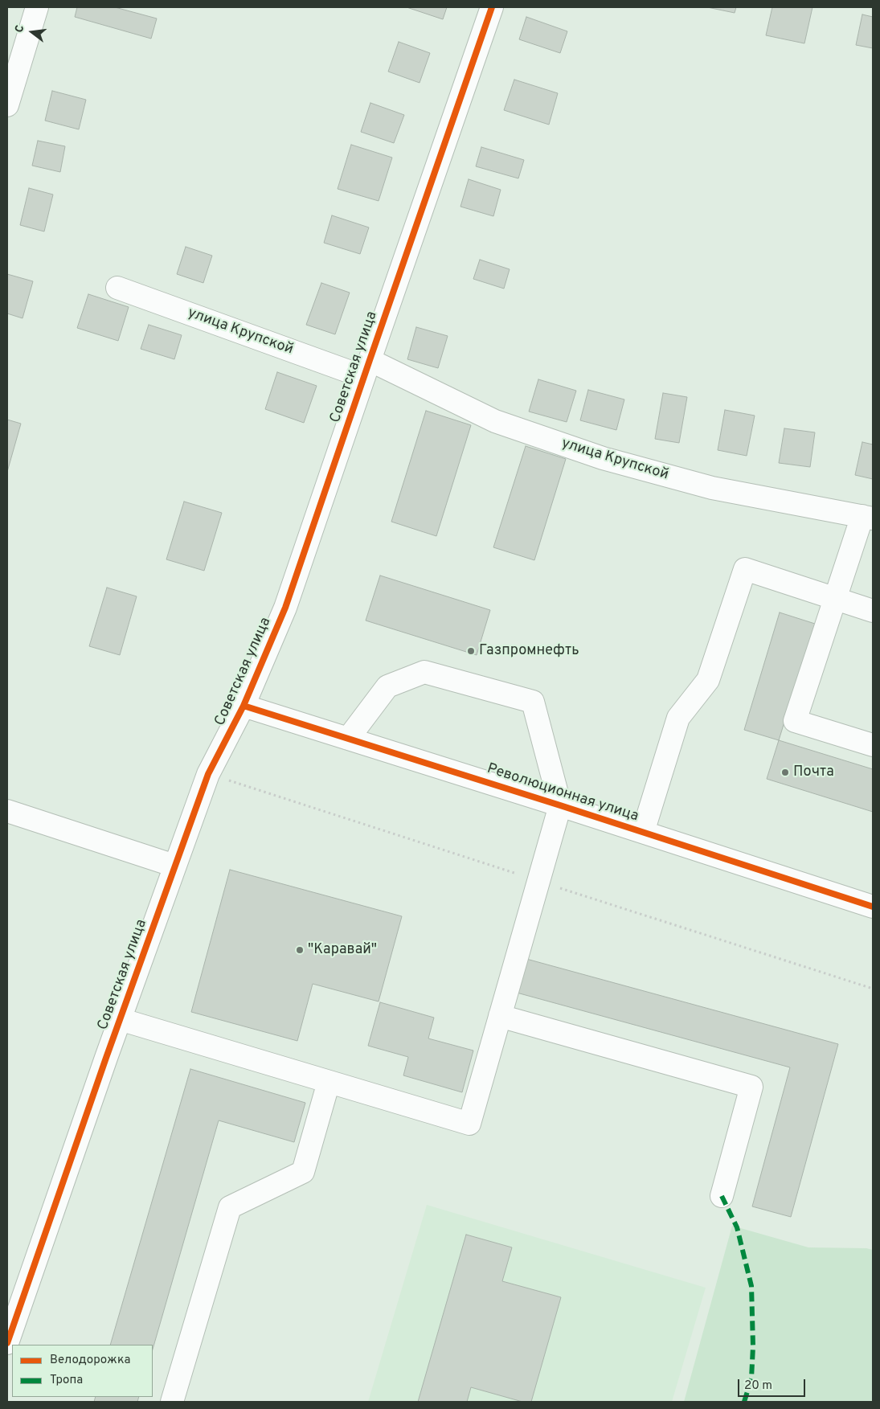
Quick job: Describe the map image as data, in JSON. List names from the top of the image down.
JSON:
{
  "streets": {
    "street": ["улица Крупской", "Советская улица", "Революционная улица"]
  },
  "crossings": [
    ["улица Крупской", "Советская улица"],
    ["Советская улица", "Революционная улица"]
  ],
  "places": ["Газпромнефть", "Почта", "\"Каравай\""],
  "legend": ["Велодорожка", "Тропа"],
  "scale_bar": "20 m",
  "north": "left"
}
